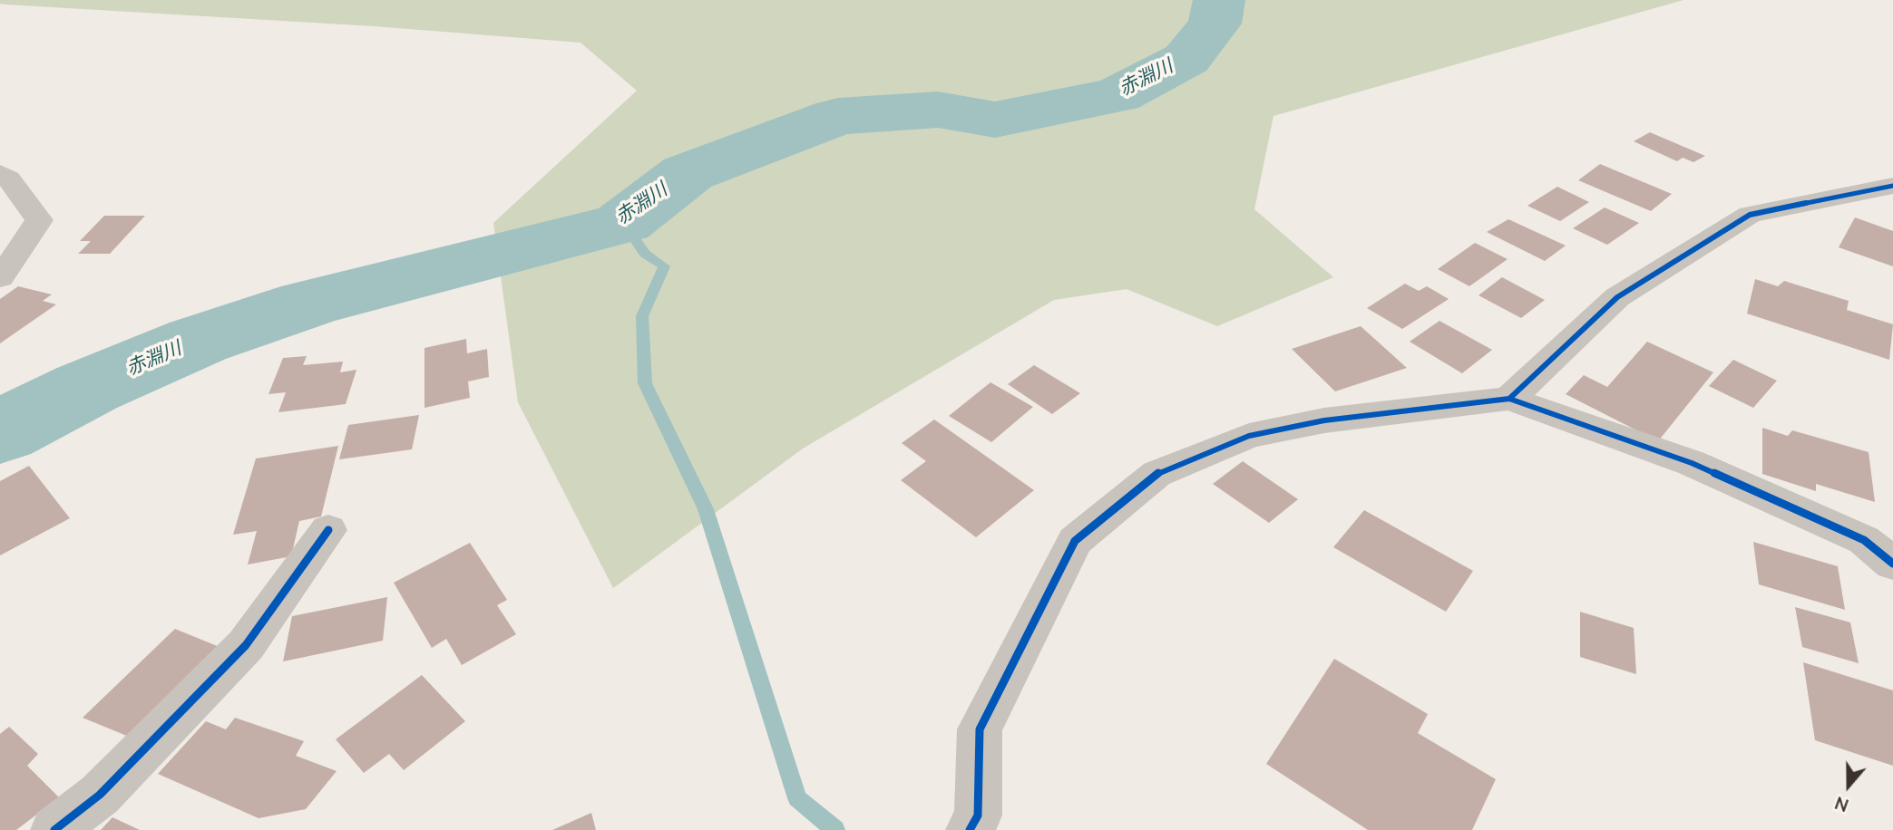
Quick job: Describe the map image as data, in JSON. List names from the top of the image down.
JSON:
{
  "water": ["赤淵川"],
  "north": "bottom"
}
